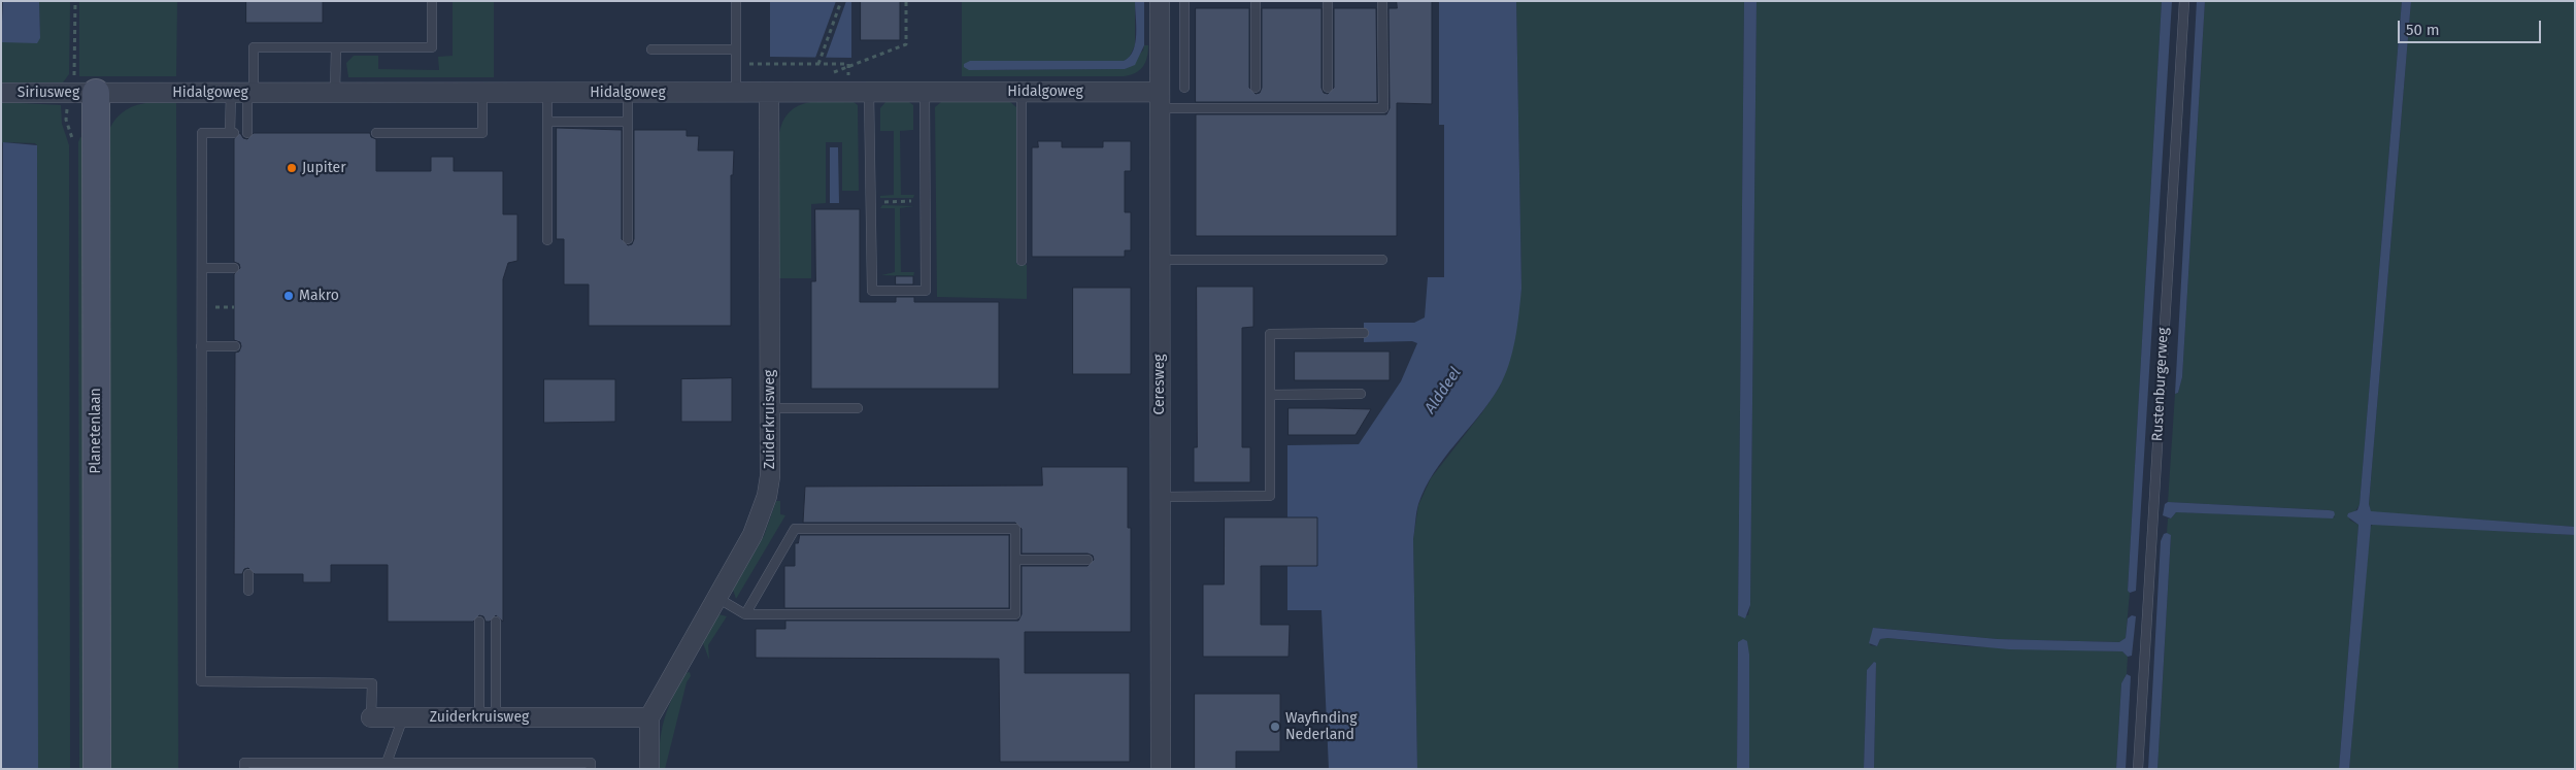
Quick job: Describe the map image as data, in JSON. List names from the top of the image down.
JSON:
{
  "streets": {
    "street": [
      "Hidalgoweg",
      "Siriusweg",
      "Ceresweg",
      "Zuiderkruisweg",
      "Planetenlaan"
    ],
    "lane": ["Rustenburgerweg"]
  },
  "crossings": [
    ["Hidalgoweg", "Siriusweg"],
    ["Hidalgoweg", "Ceresweg"],
    ["Hidalgoweg", "Zuiderkruisweg"],
    ["Hidalgoweg", "Planetenlaan"],
    ["Siriusweg", "Planetenlaan"]
  ],
  "water": ["Alddeel"],
  "places": ["Jupiter", "Makro", "Wayfinding Nederland"],
  "scale_bar": "50 m"
}
